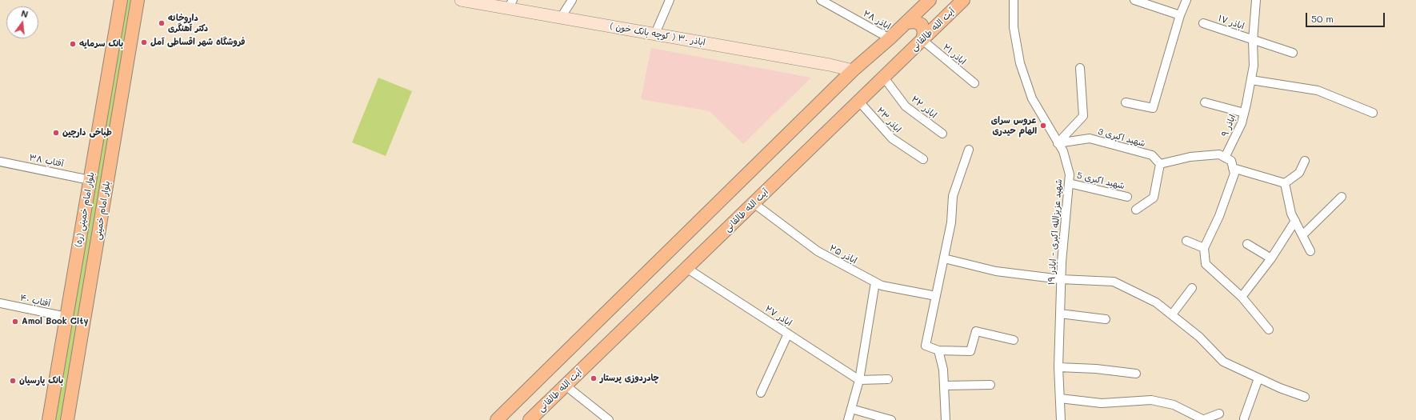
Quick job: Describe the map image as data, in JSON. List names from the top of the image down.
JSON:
{
  "streets": {
    "main road": [
      "آیت الله طالقانی",
      "اباذر ۳۰ ( کوچه بانک خون )",
      "بلوار امام خمینی (ره)",
      "بلوار امام خمینی"
    ],
    "street": [
      "اباذر ۲۸",
      "اباذر ۱۷",
      "اباذر ۲۱",
      "اباذر ۲۲",
      "اباذر ۲۳",
      "اباذر ۹",
      "شهید اکبری 3",
      "آفتاب ۳۸",
      "شهید اکبری 5",
      "شهید عزیزالله اکبری - اباذر ۱۹",
      "اباذر ۲۵",
      "آفتاب ۴۰",
      "اباذر ۲۷"
    ]
  },
  "crossings": [
    ["اباذر ۱۷", "اباذر ۹"],
    ["آیت الله طالقانی", "اباذر ۲۱"],
    ["آیت الله طالقانی", "اباذر ۲۲"],
    ["آیت الله طالقانی", "اباذر ۲۳"],
    ["آیت الله طالقانی", "اباذر ۲۵"],
    ["آیت الله طالقانی", "اباذر ۲۷"],
    ["شهید اکبری 3", "شهید عزیزالله اکبری - اباذر ۱۹"],
    ["آفتاب ۳۸", "بلوار امام خمینی (ره)"],
    ["شهید اکبری 5", "شهید عزیزالله اکبری - اباذر ۱۹"],
    ["بلوار امام خمینی (ره)", "آفتاب ۴۰"]
  ],
  "places": [
    "داروخانه دکتر آهنگری",
    "فروشگاه شهر اقساطی آمل",
    "بانک سرمایه",
    "عروس سرای الهام حیدری",
    "طباخی دارچین",
    "Amol Book City",
    "چادردوزی پرستار",
    "بانک پارسیان"
  ],
  "scale_bar": "50 m",
  "north": "top"
}
